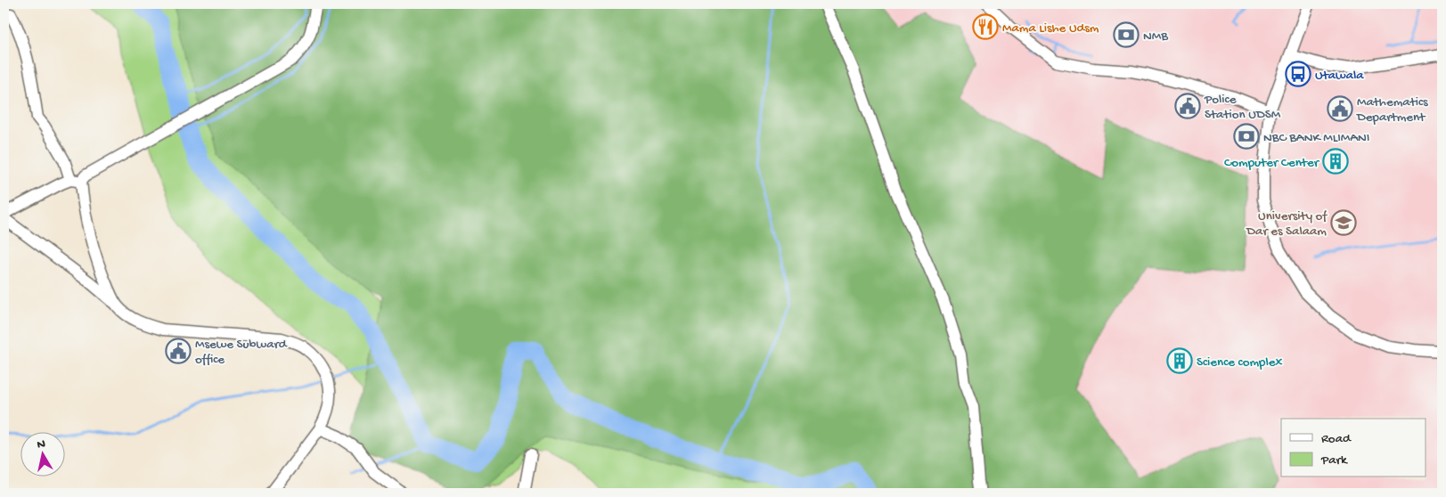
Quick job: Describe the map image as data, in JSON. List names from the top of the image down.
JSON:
{
  "places": {
    "restaurant": ["Mama Lishe Udsm"],
    "bank": ["NMB", "NBC BANK MLIMANI"],
    "bus stop": ["Utawala"],
    "public building": ["Police Station UDSM", "Mathematics Department", "Msewe Subward office"],
    "building": ["Computer Center", "Science complex"],
    "school or university": ["University of Dar es Salaam"]
  },
  "legend": ["Road", "Park"],
  "north": "top"
}
